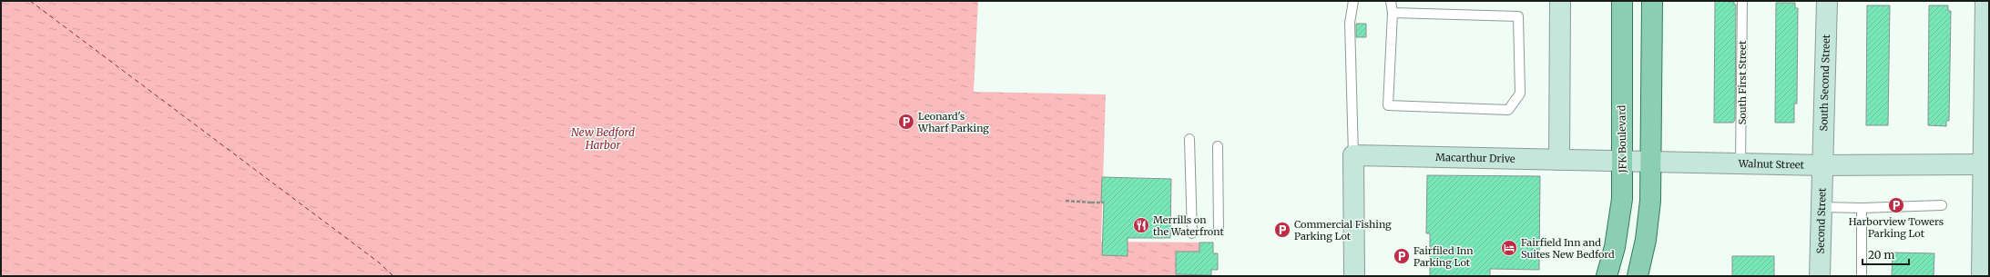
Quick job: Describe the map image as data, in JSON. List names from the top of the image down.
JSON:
{
  "streets": {
    "main road": ["JFK Boulevard"],
    "street": [
      "South Second Street",
      "Macarthur Drive",
      "Walnut Street",
      "Second Street"
    ],
    "lane": ["South First Street"]
  },
  "crossings": [
    ["South First Street", "Walnut Street"],
    ["South Second Street", "Walnut Street"],
    ["South Second Street", "Second Street"],
    ["JFK Boulevard", "Walnut Street"],
    ["Macarthur Drive", "Walnut Street"],
    ["Walnut Street", "Second Street"]
  ],
  "water": ["New Bedford Harbor"],
  "places": {
    "parking": [
      "Leonard's Wharf Parking",
      "Harborview Towers Parking Lot",
      "Commercial Fishing Parking Lot",
      "Fairfiled Inn Parking Lot"
    ],
    "restaurant": ["Merrills on the Waterfront"],
    "hotel": ["Fairfield Inn and Suites New Bedford"]
  },
  "scale_bar": "20 m"
}
